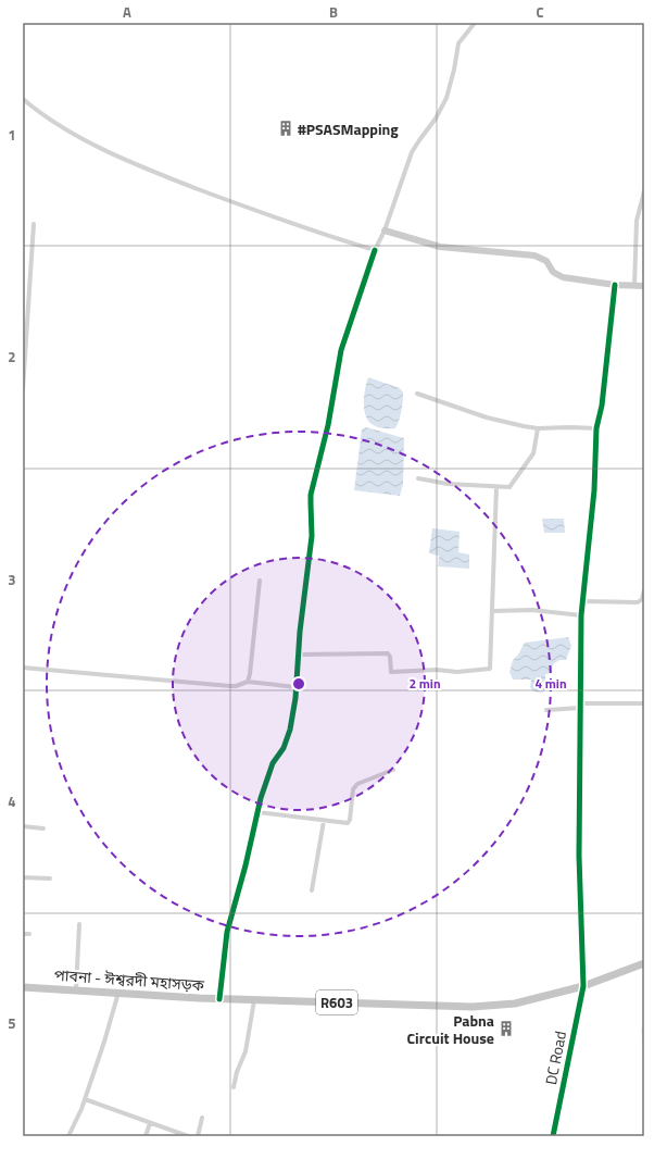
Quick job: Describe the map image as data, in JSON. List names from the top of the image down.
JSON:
{
  "streets": {
    "main road": ["পাবনা - ঈশ্বরদী মহাসড়ক", "R603"],
    "street": ["DC Road"]
  },
  "crossings": [
    ["পাবনা - ঈশ্বরদী মহাসড়ক", "DC Road"]
  ],
  "places": {
    "building": ["#PSASMapping", "Pabna Circuit House"]
  },
  "grid": {
    "columns": ["A", "B", "C"],
    "rows": [
      "1",
      "2",
      "3",
      "4",
      "5"
    ]
  },
  "rings": ["2 min", "4 min"]
}
